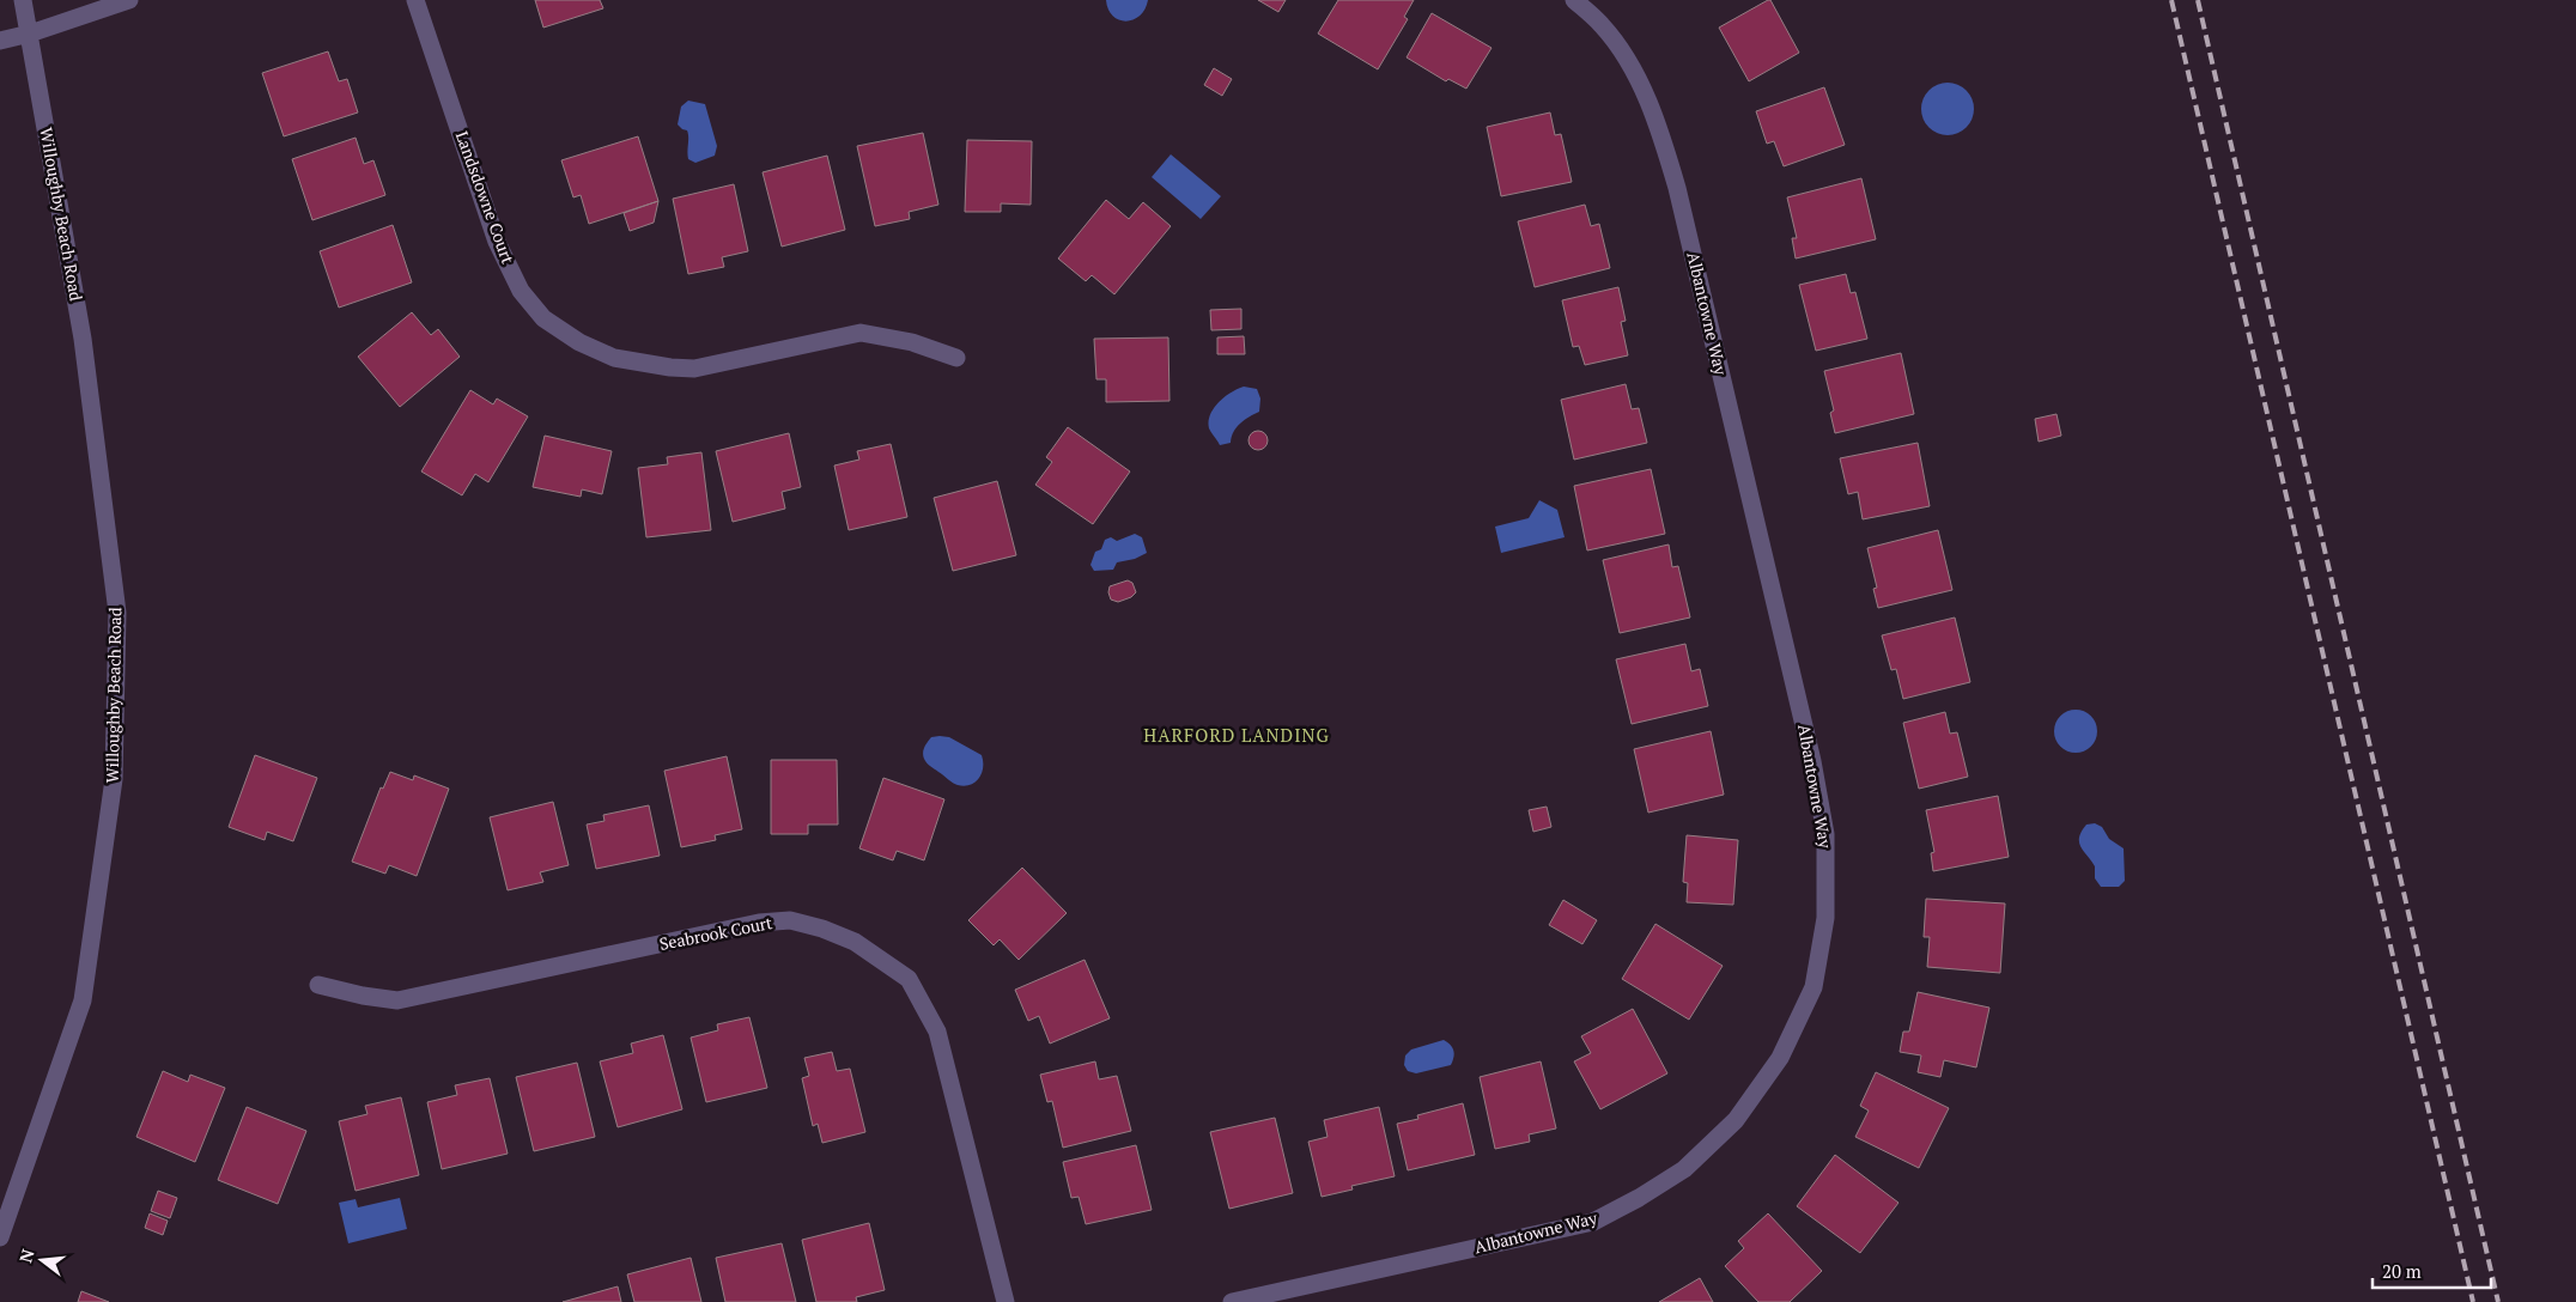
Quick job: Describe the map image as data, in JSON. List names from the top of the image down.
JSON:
{
  "streets": {
    "street": [
      "Landsdowne Court",
      "Willoughby Beach Road",
      "Albantowne Way",
      "Seabrook Court"
    ]
  },
  "districts": ["HARFORD LANDING"],
  "scale_bar": "20 m",
  "north": "left"
}
